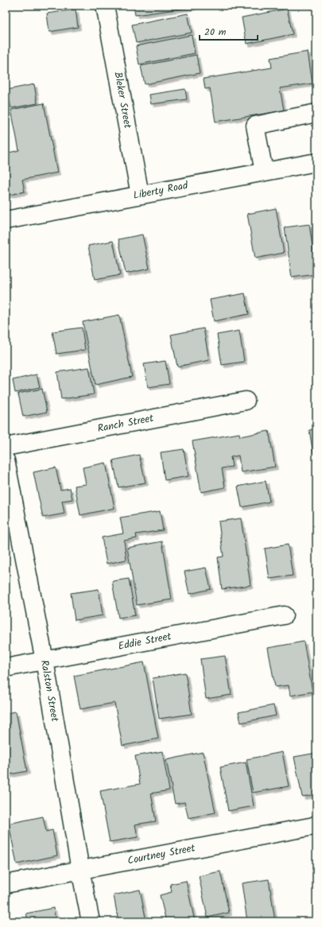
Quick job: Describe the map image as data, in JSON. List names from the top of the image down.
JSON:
{
  "streets": {
    "street": [
      "Bleker Street",
      "Liberty Road",
      "Ranch Street",
      "Eddie Street",
      "Ralston Street",
      "Courtney Street"
    ]
  },
  "crossings": [
    ["Bleker Street", "Liberty Road"],
    ["Eddie Street", "Ralston Street"],
    ["Ralston Street", "Courtney Street"]
  ],
  "scale_bar": "20 m"
}
